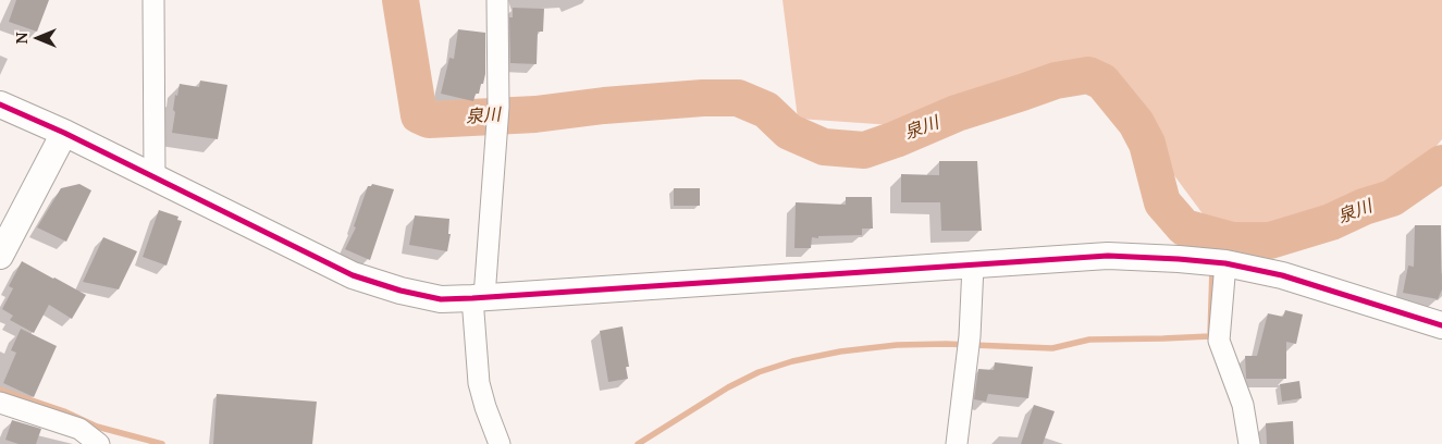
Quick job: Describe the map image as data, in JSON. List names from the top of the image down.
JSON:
{
  "water": ["泉川"],
  "north": "left"
}
